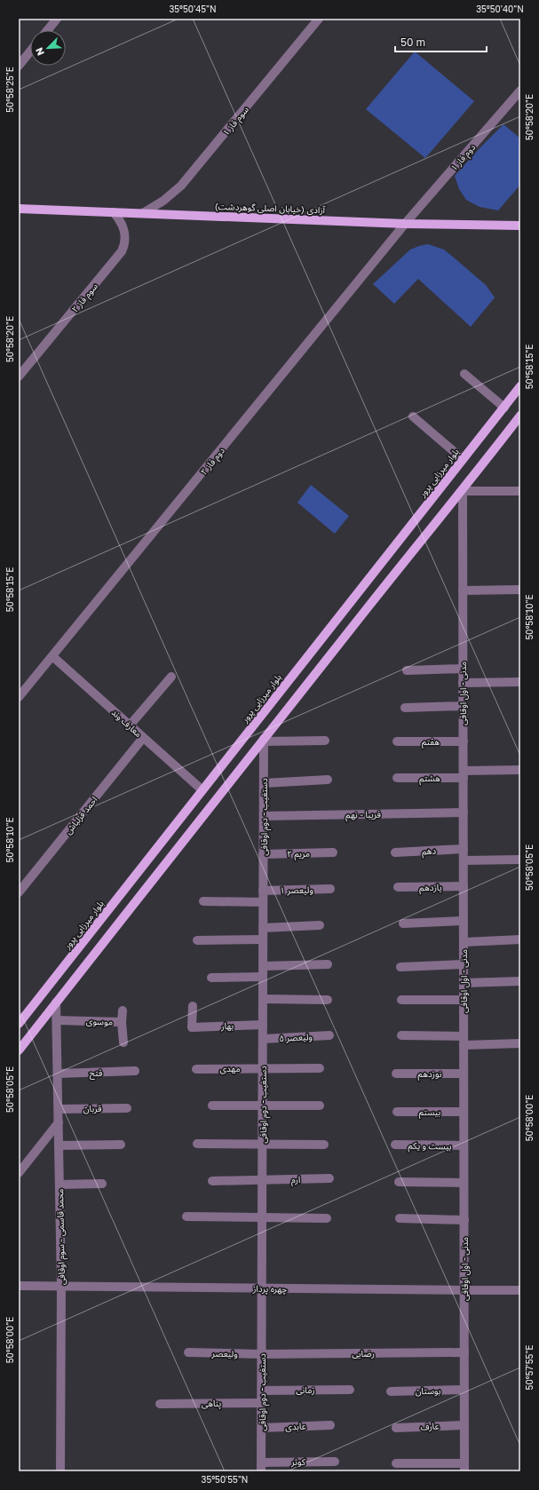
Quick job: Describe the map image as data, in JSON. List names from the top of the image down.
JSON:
{
  "streets": {
    "main road": ["آزادی (خیابان اصلی گوهردشت)", "بلوار میرزایی پرور"],
    "street": [
      "سوم فاز ۱",
      "دوم فاز ۱",
      "سوم فاز ۲",
      "دوم فاز ۲",
      "مدنی - اول اوقافی",
      "معارف وند",
      "هفتم",
      "هشتم",
      "فریبا - نهم",
      "احمد قزلباش",
      "دستغیب - دوم اوقافی",
      "دهم",
      "مریم ۲",
      "یازدهم",
      "ولیعصر ۱",
      "موسوی",
      "بهار",
      "ولیعصر ۵",
      "مهدی",
      "فتح",
      "نوزدهم",
      "قربان",
      "بیستم",
      "بیست و یکم",
      "ارم",
      "محمد قاسمی - سوم اوقافی",
      "چهره پرداز",
      "ولیعصر",
      "رضایی",
      "زمانی",
      "بوستان",
      "پناهی",
      "عابدی",
      "عارف",
      "کوثر"
    ]
  },
  "crossings": [
    ["سوم فاز ۱", "آزادی (خیابان اصلی گوهردشت)"],
    ["دوم فاز ۱", "آزادی (خیابان اصلی گوهردشت)"],
    ["دوم فاز ۱", "دوم فاز ۲"],
    ["آزادی (خیابان اصلی گوهردشت)", "سوم فاز ۲"],
    ["آزادی (خیابان اصلی گوهردشت)", "دوم فاز ۲"],
    ["دوم فاز ۲", "معارف وند"],
    ["بلوار میرزایی پرور", "معارف وند"],
    ["مدنی - اول اوقافی", "هفتم"],
    ["مدنی - اول اوقافی", "هشتم"],
    ["مدنی - اول اوقافی", "فریبا - نهم"],
    ["مدنی - اول اوقافی", "دهم"],
    ["مدنی - اول اوقافی", "یازدهم"],
    ["مدنی - اول اوقافی", "نوزدهم"],
    ["مدنی - اول اوقافی", "بیستم"],
    ["مدنی - اول اوقافی", "بیست و یکم"],
    ["مدنی - اول اوقافی", "چهره پرداز"],
    ["مدنی - اول اوقافی", "رضایی"],
    ["مدنی - اول اوقافی", "بوستان"],
    ["مدنی - اول اوقافی", "عارف"],
    ["معارف وند", "احمد قزلباش"],
    ["فریبا - نهم", "دستغیب - دوم اوقافی"],
    ["دستغیب - دوم اوقافی", "مریم ۲"],
    ["دستغیب - دوم اوقافی", "ولیعصر ۱"],
    ["دستغیب - دوم اوقافی", "بهار"],
    ["دستغیب - دوم اوقافی", "ولیعصر ۵"],
    ["دستغیب - دوم اوقافی", "مهدی"],
    ["دستغیب - دوم اوقافی", "ارم"],
    ["دستغیب - دوم اوقافی", "چهره پرداز"],
    ["دستغیب - دوم اوقافی", "ولیعصر"],
    ["دستغیب - دوم اوقافی", "رضایی"],
    ["دستغیب - دوم اوقافی", "زمانی"],
    ["دستغیب - دوم اوقافی", "پناهی"],
    ["دستغیب - دوم اوقافی", "عابدی"],
    ["دستغیب - دوم اوقافی", "کوثر"],
    ["موسوی", "محمد قاسمی - سوم اوقافی"],
    ["فتح", "محمد قاسمی - سوم اوقافی"],
    ["قربان", "محمد قاسمی - سوم اوقافی"],
    ["محمد قاسمی - سوم اوقافی", "چهره پرداز"],
    ["ولیعصر", "رضایی"]
  ],
  "scale_bar": "50 m",
  "north": "bottom left",
  "coordinates": [
    "35°50'45\"N",
    "35°50'40\"N",
    "50°58'25\"E",
    "50°58'20\"E",
    "50°58'15\"E",
    "50°58'10\"E",
    "50°58'05\"E",
    "50°58'00\"E",
    "50°57'55\"E",
    "35°50'55\"N"
  ]
}
